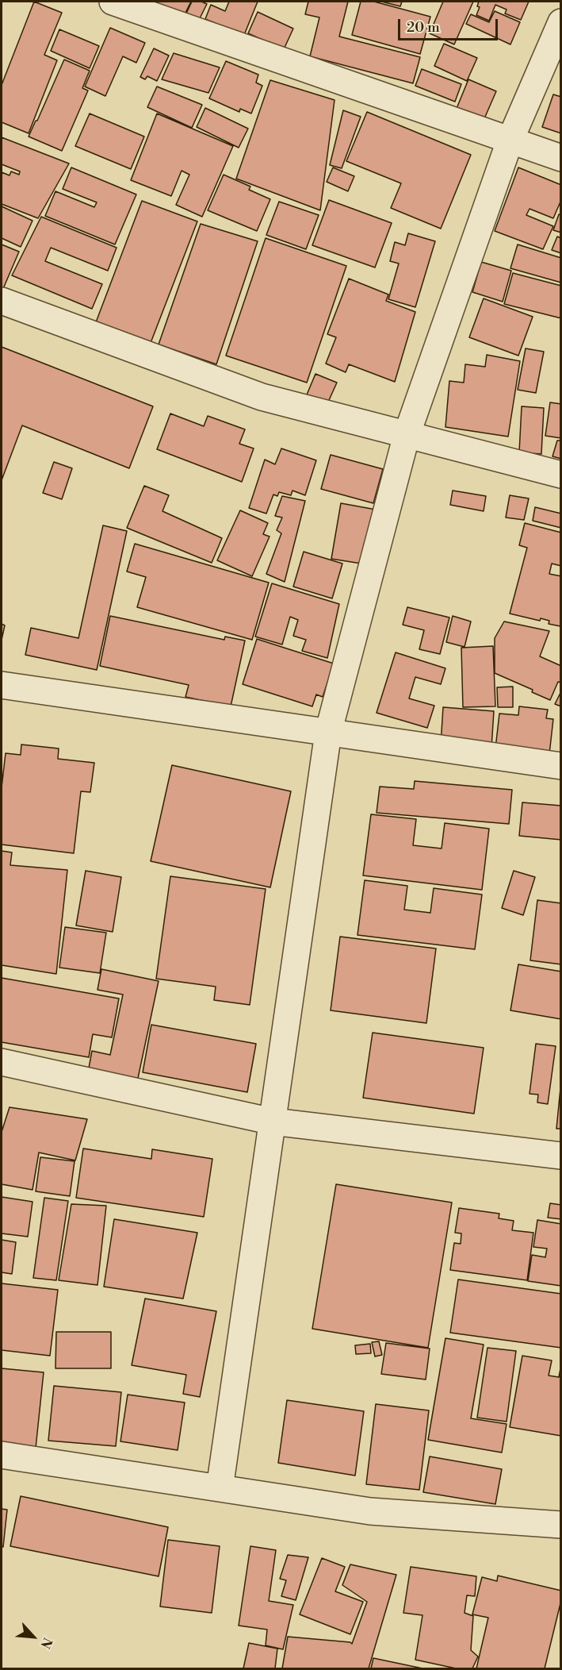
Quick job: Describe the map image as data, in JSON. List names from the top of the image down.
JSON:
{
  "scale_bar": "20 m",
  "north": "bottom right"
}
